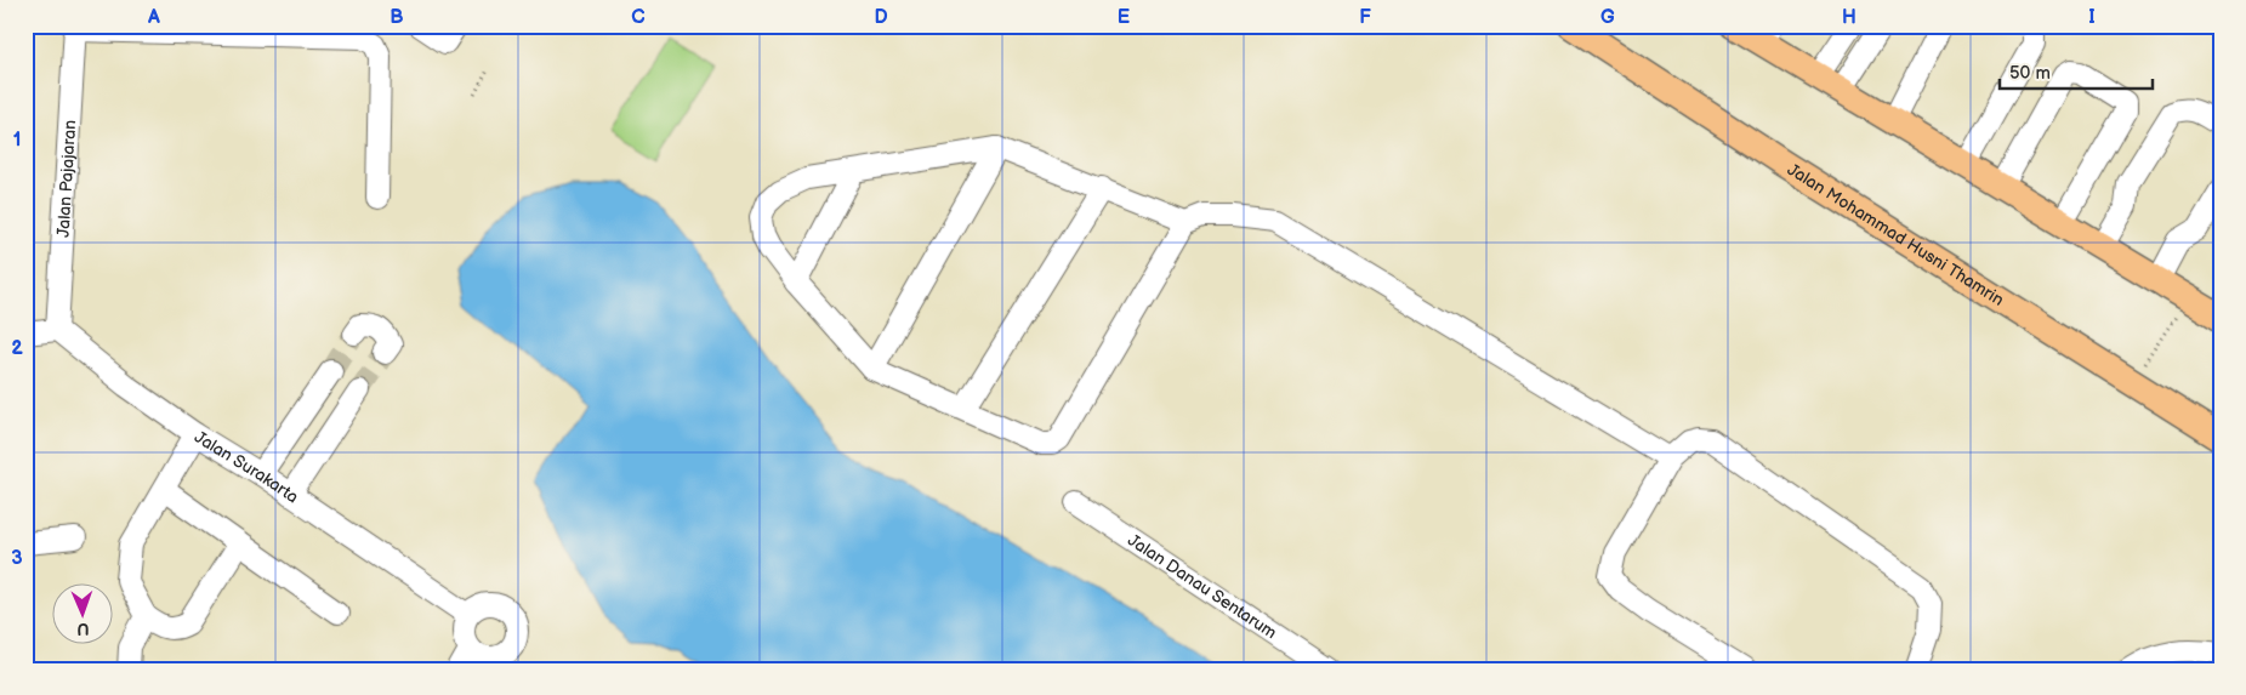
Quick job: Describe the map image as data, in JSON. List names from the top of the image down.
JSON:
{
  "streets": {
    "main road": ["Jalan Mohammad Husni Thamrin"],
    "street": ["Jalan Pajajaran", "Jalan Surakarta", "Jalan Danau Sentarum"]
  },
  "crossings": [
    ["Jalan Pajajaran", "Jalan Surakarta"]
  ],
  "scale_bar": "50 m",
  "north": "bottom",
  "grid": {
    "columns": [
      "A",
      "B",
      "C",
      "D",
      "E",
      "F",
      "G",
      "H",
      "I"
    ],
    "rows": ["1", "2", "3"]
  }
}
